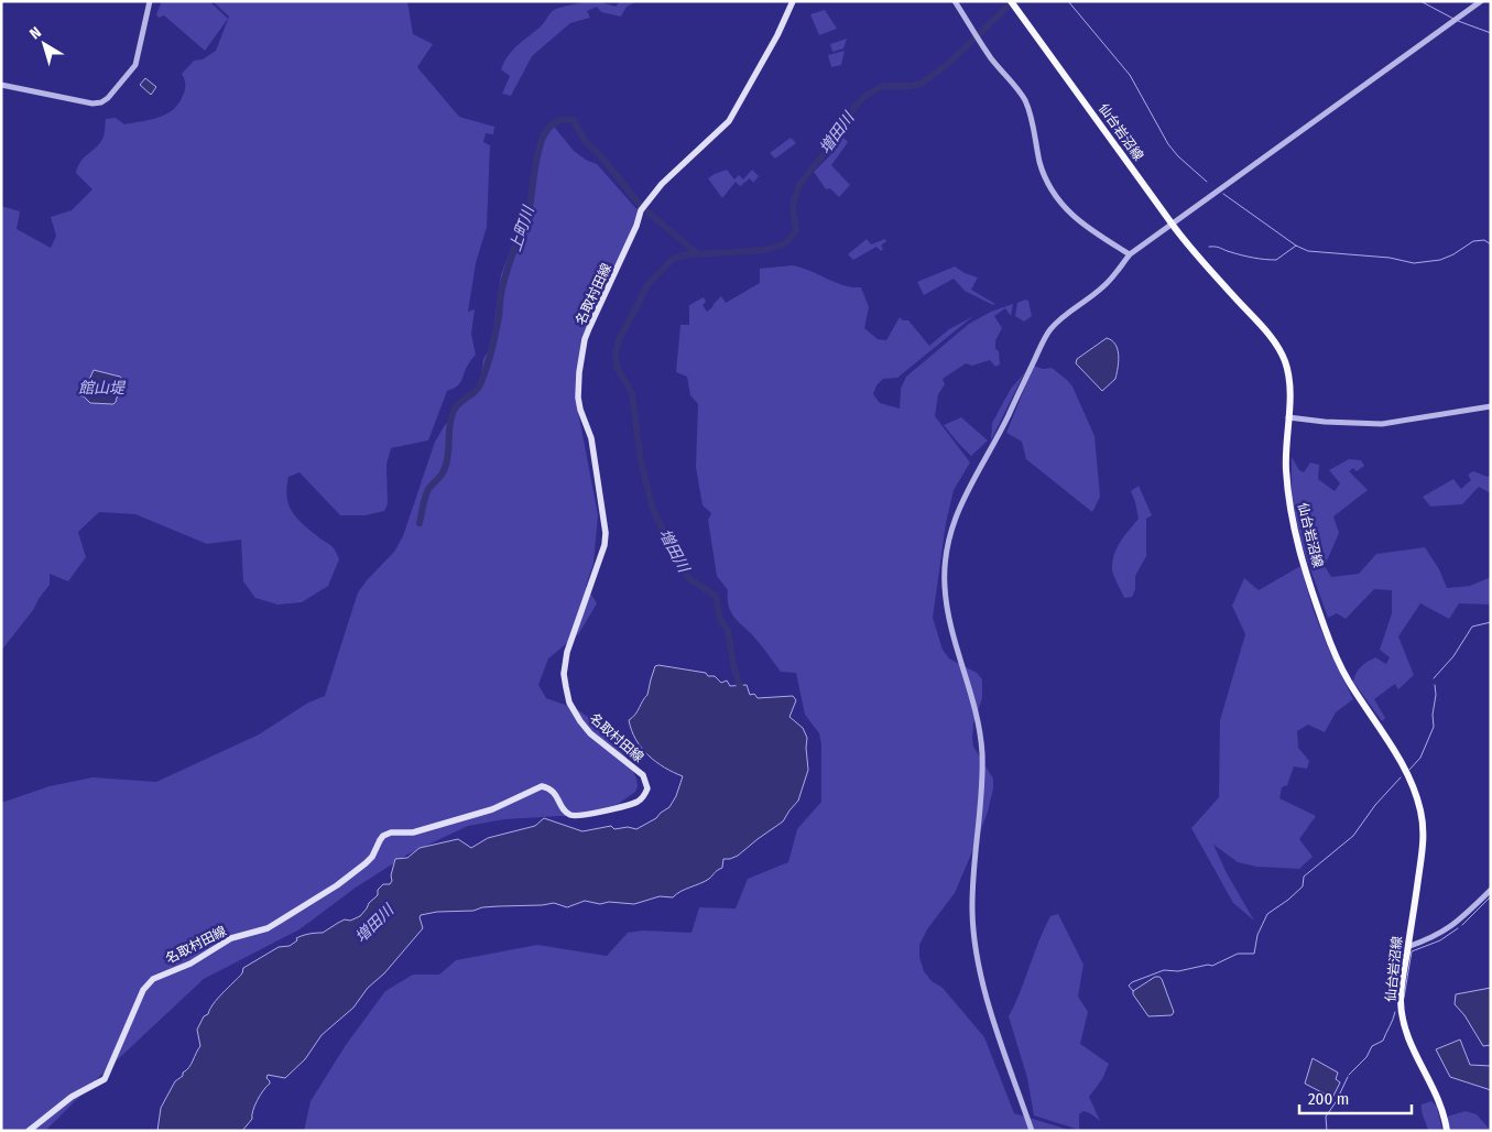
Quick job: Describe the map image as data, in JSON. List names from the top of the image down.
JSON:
{
  "streets": {
    "main road": ["仙台岩沼線", "名取村田線"]
  },
  "water": ["増田川", "上町川", "館山堤"],
  "scale_bar": "200 m",
  "north": "top left"
}
